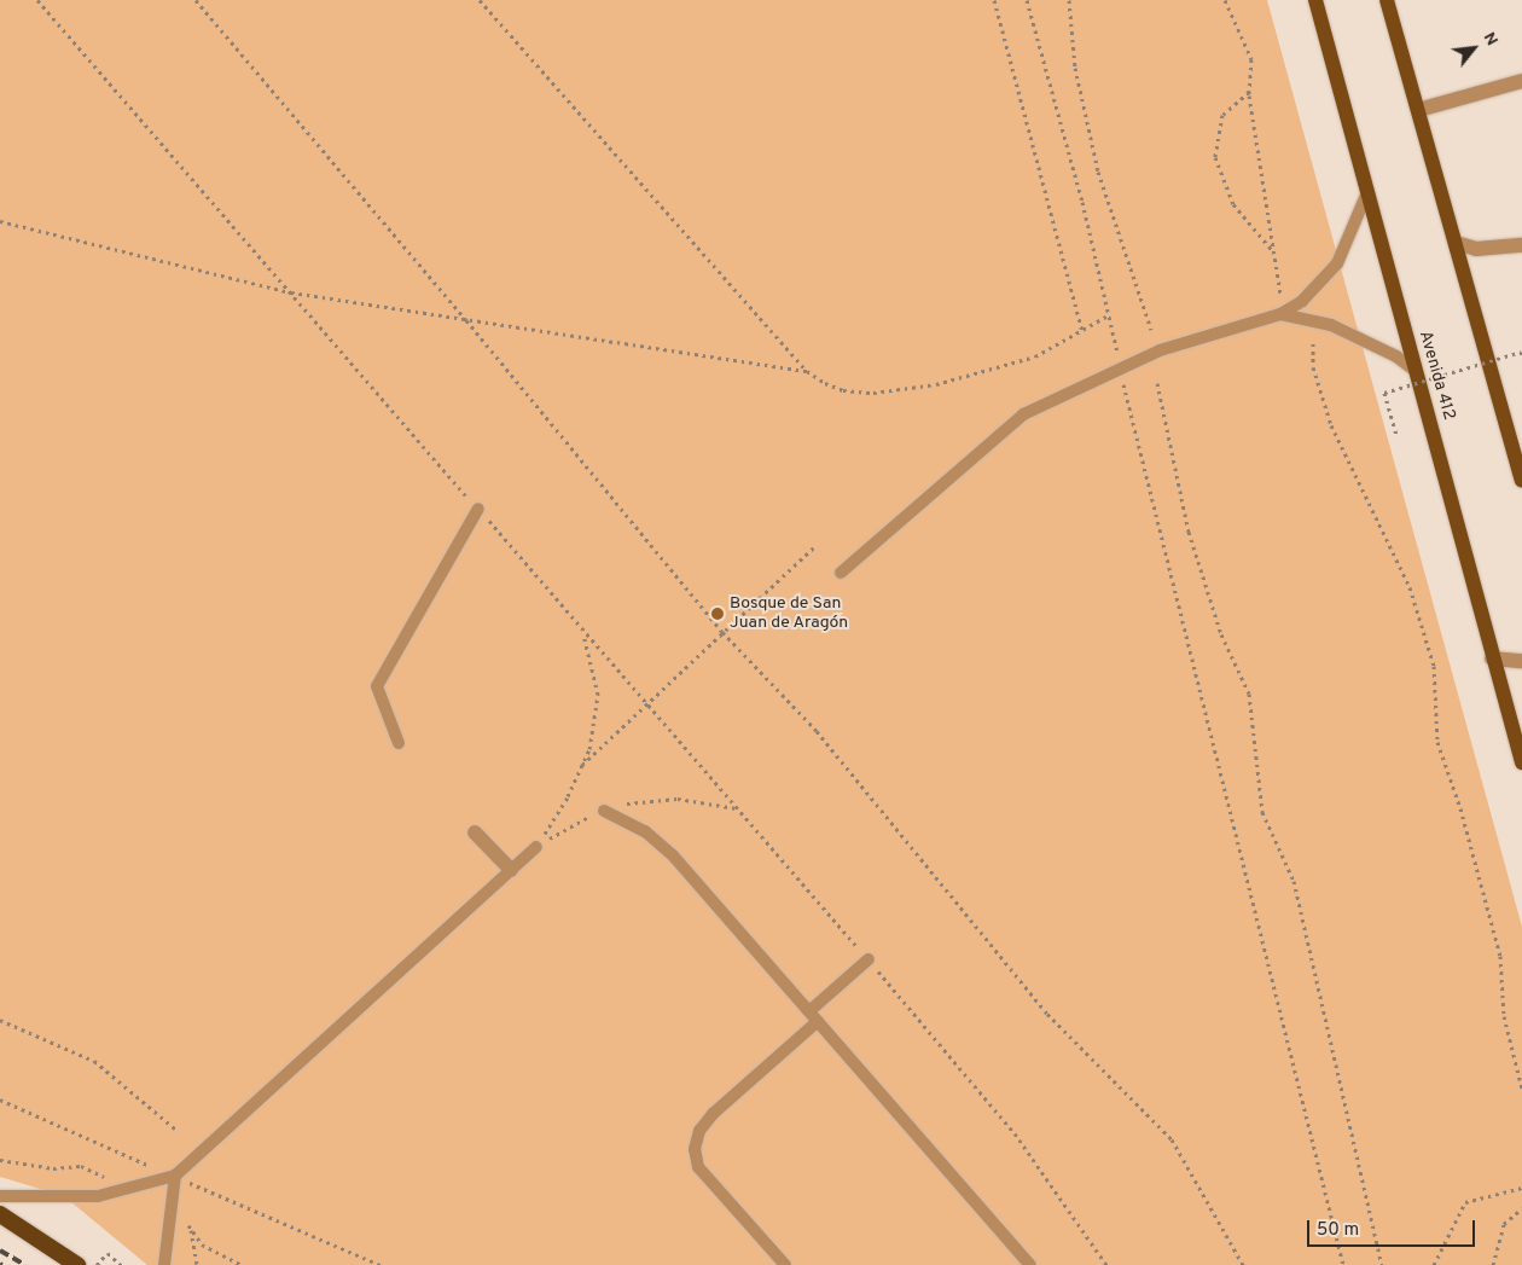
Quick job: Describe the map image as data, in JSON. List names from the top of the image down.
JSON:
{
  "streets": {
    "main road": ["Avenida 412"]
  },
  "places": ["Bosque de San Juan de Aragón"],
  "scale_bar": "50 m",
  "north": "top right"
}
